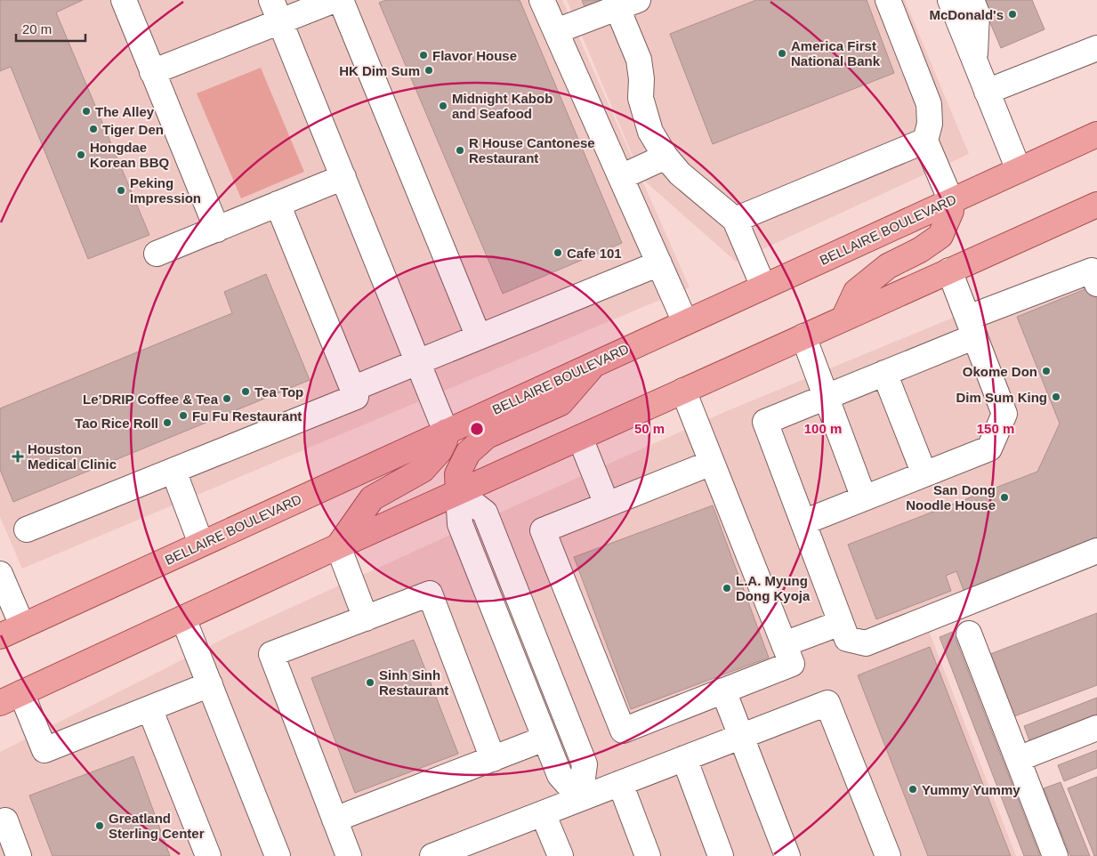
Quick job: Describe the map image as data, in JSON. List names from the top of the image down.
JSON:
{
  "streets": {
    "main road": ["BELLAIRE BOULEVARD"]
  },
  "places": {
    "other": [
      "McDonald's",
      "America First National Bank",
      "Flavor House",
      "HK Dim Sum",
      "Midnight Kabob and Seafood",
      "The Alley",
      "Tiger Den",
      "R House Cantonese Restaurant",
      "Hongdae Korean BBQ",
      "Peking Impression",
      "Cafe 101",
      "Okome Don",
      "Tea Top",
      "Dim Sum King",
      "Le’DRIP Coffee & Tea",
      "Fu Fu Restaurant",
      "Tao Rice Roll",
      "San Dong Noodle House",
      "L.A. Myung Dong Kyoja",
      "Sinh Sinh Restaurant",
      "Yummy Yummy",
      "Greatland Sterling Center"
    ],
    "health": ["Houston Medical Clinic"]
  },
  "scale_bar": "20 m",
  "rings": ["50 m", "100 m", "150 m"]
}
